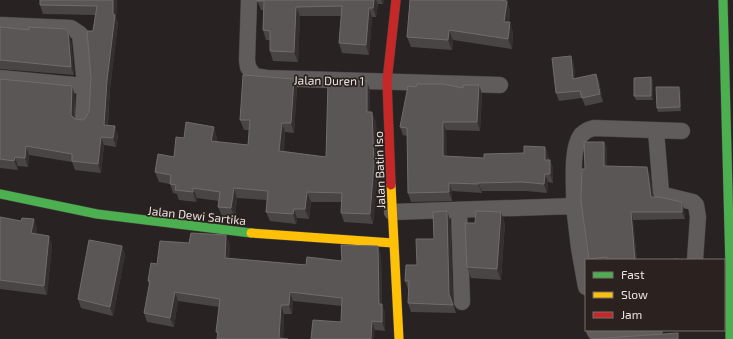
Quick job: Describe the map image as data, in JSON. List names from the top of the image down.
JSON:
{
  "streets": {
    "street": ["Jalan Duren 1", "Jalan Batin Iso", "Jalan Dewi Sartika"]
  },
  "crossings": [
    ["Jalan Duren 1", "Jalan Batin Iso"],
    ["Jalan Batin Iso", "Jalan Dewi Sartika"]
  ],
  "legend": ["Fast", "Slow", "Jam"]
}
